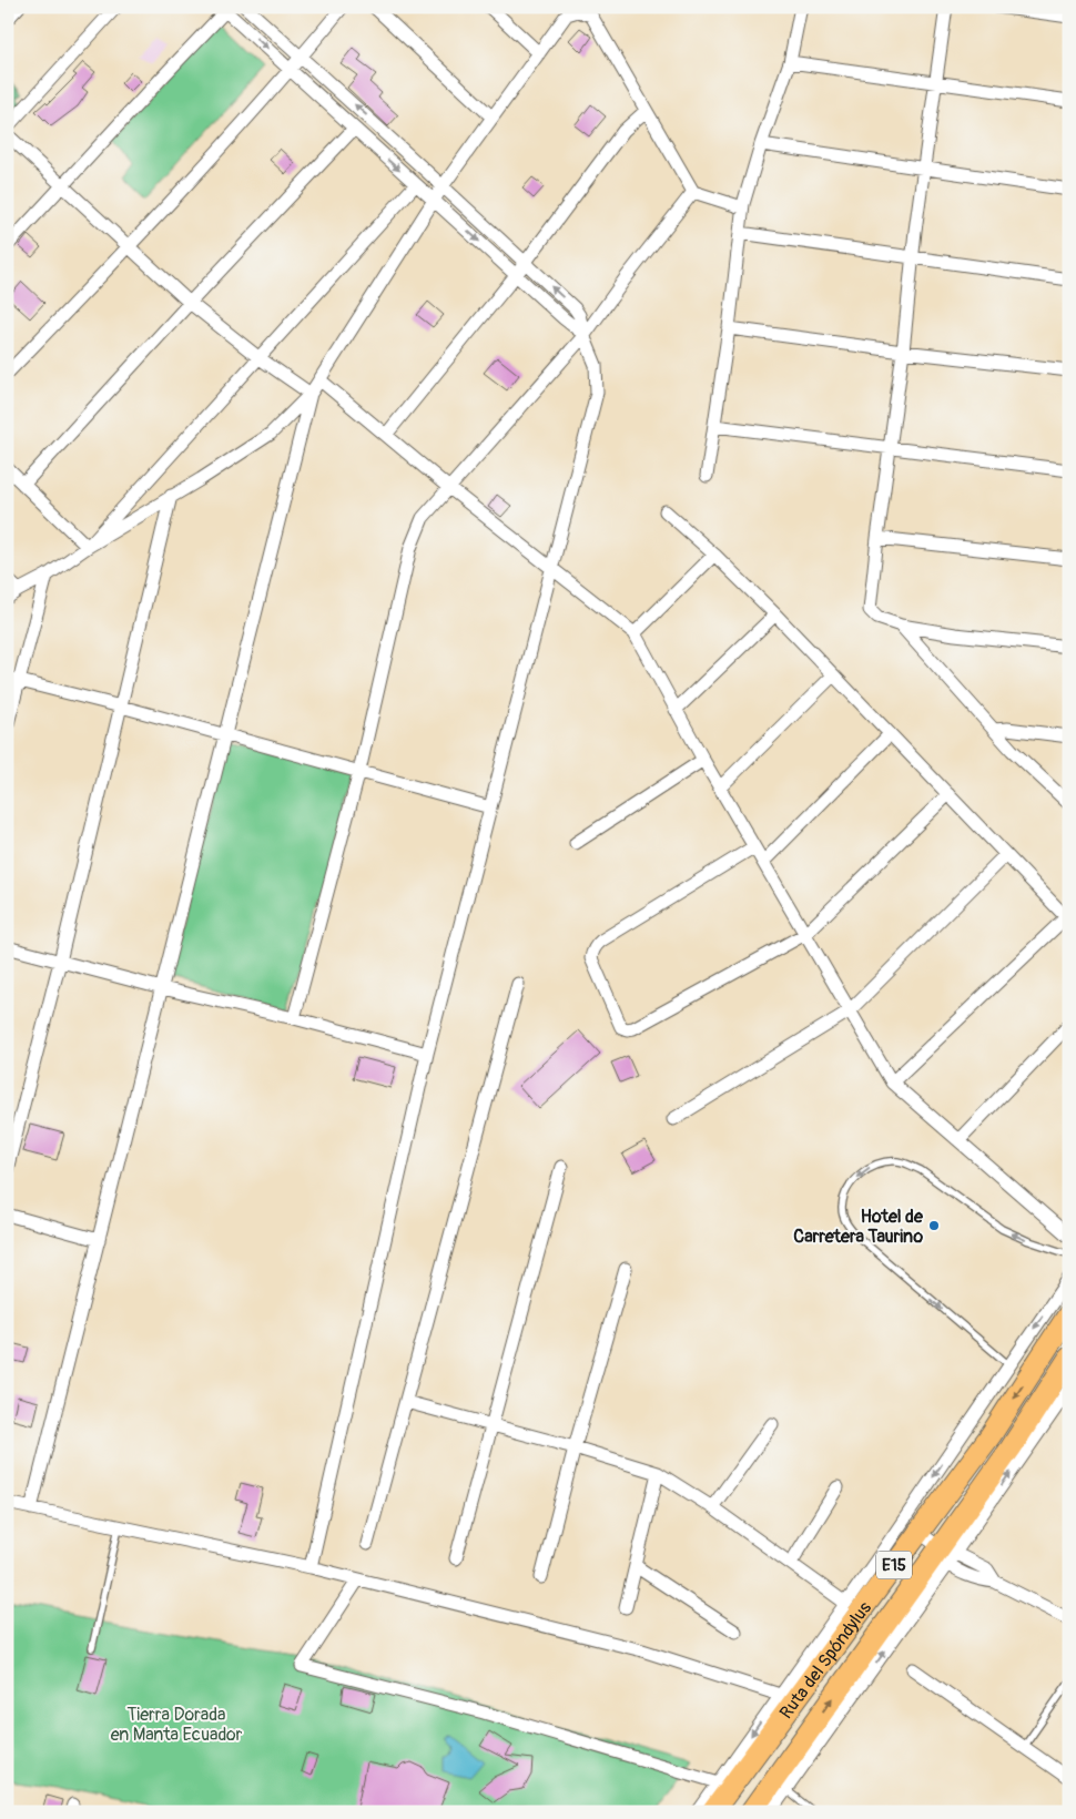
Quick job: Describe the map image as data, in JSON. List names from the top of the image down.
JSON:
{
  "streets": {
    "highway": ["E15", "Ruta del Spóndylus"]
  },
  "parks": ["Tierra Dorada en Manta Ecuador"],
  "places": ["Hotel de Carretera Taurino"]
}
